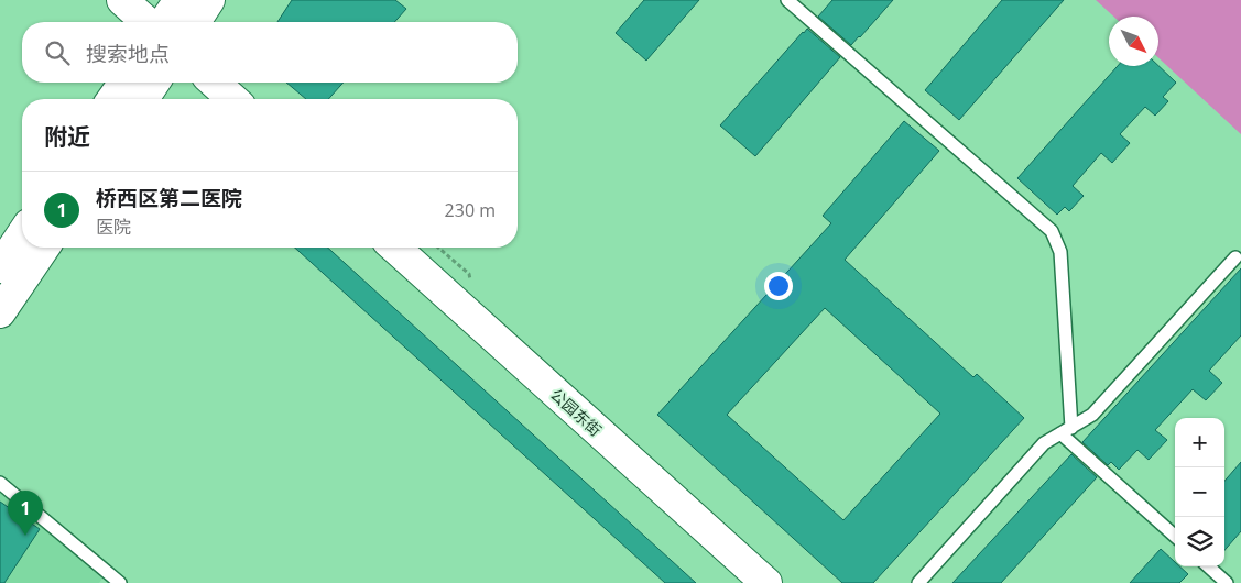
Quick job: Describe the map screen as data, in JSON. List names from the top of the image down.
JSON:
{
  "streets": {
    "street": ["公园东街"]
  },
  "north": "bottom right",
  "page": {
    "search": "搜索地点",
    "heading": "附近",
    "list": [
      {
        "mark": "1",
        "name": "桥西区第二医院",
        "note": "医院",
        "value": "230 m"
      }
    ],
    "map_buttons": ["+", "−"],
    "pins": "1"
  }
}
